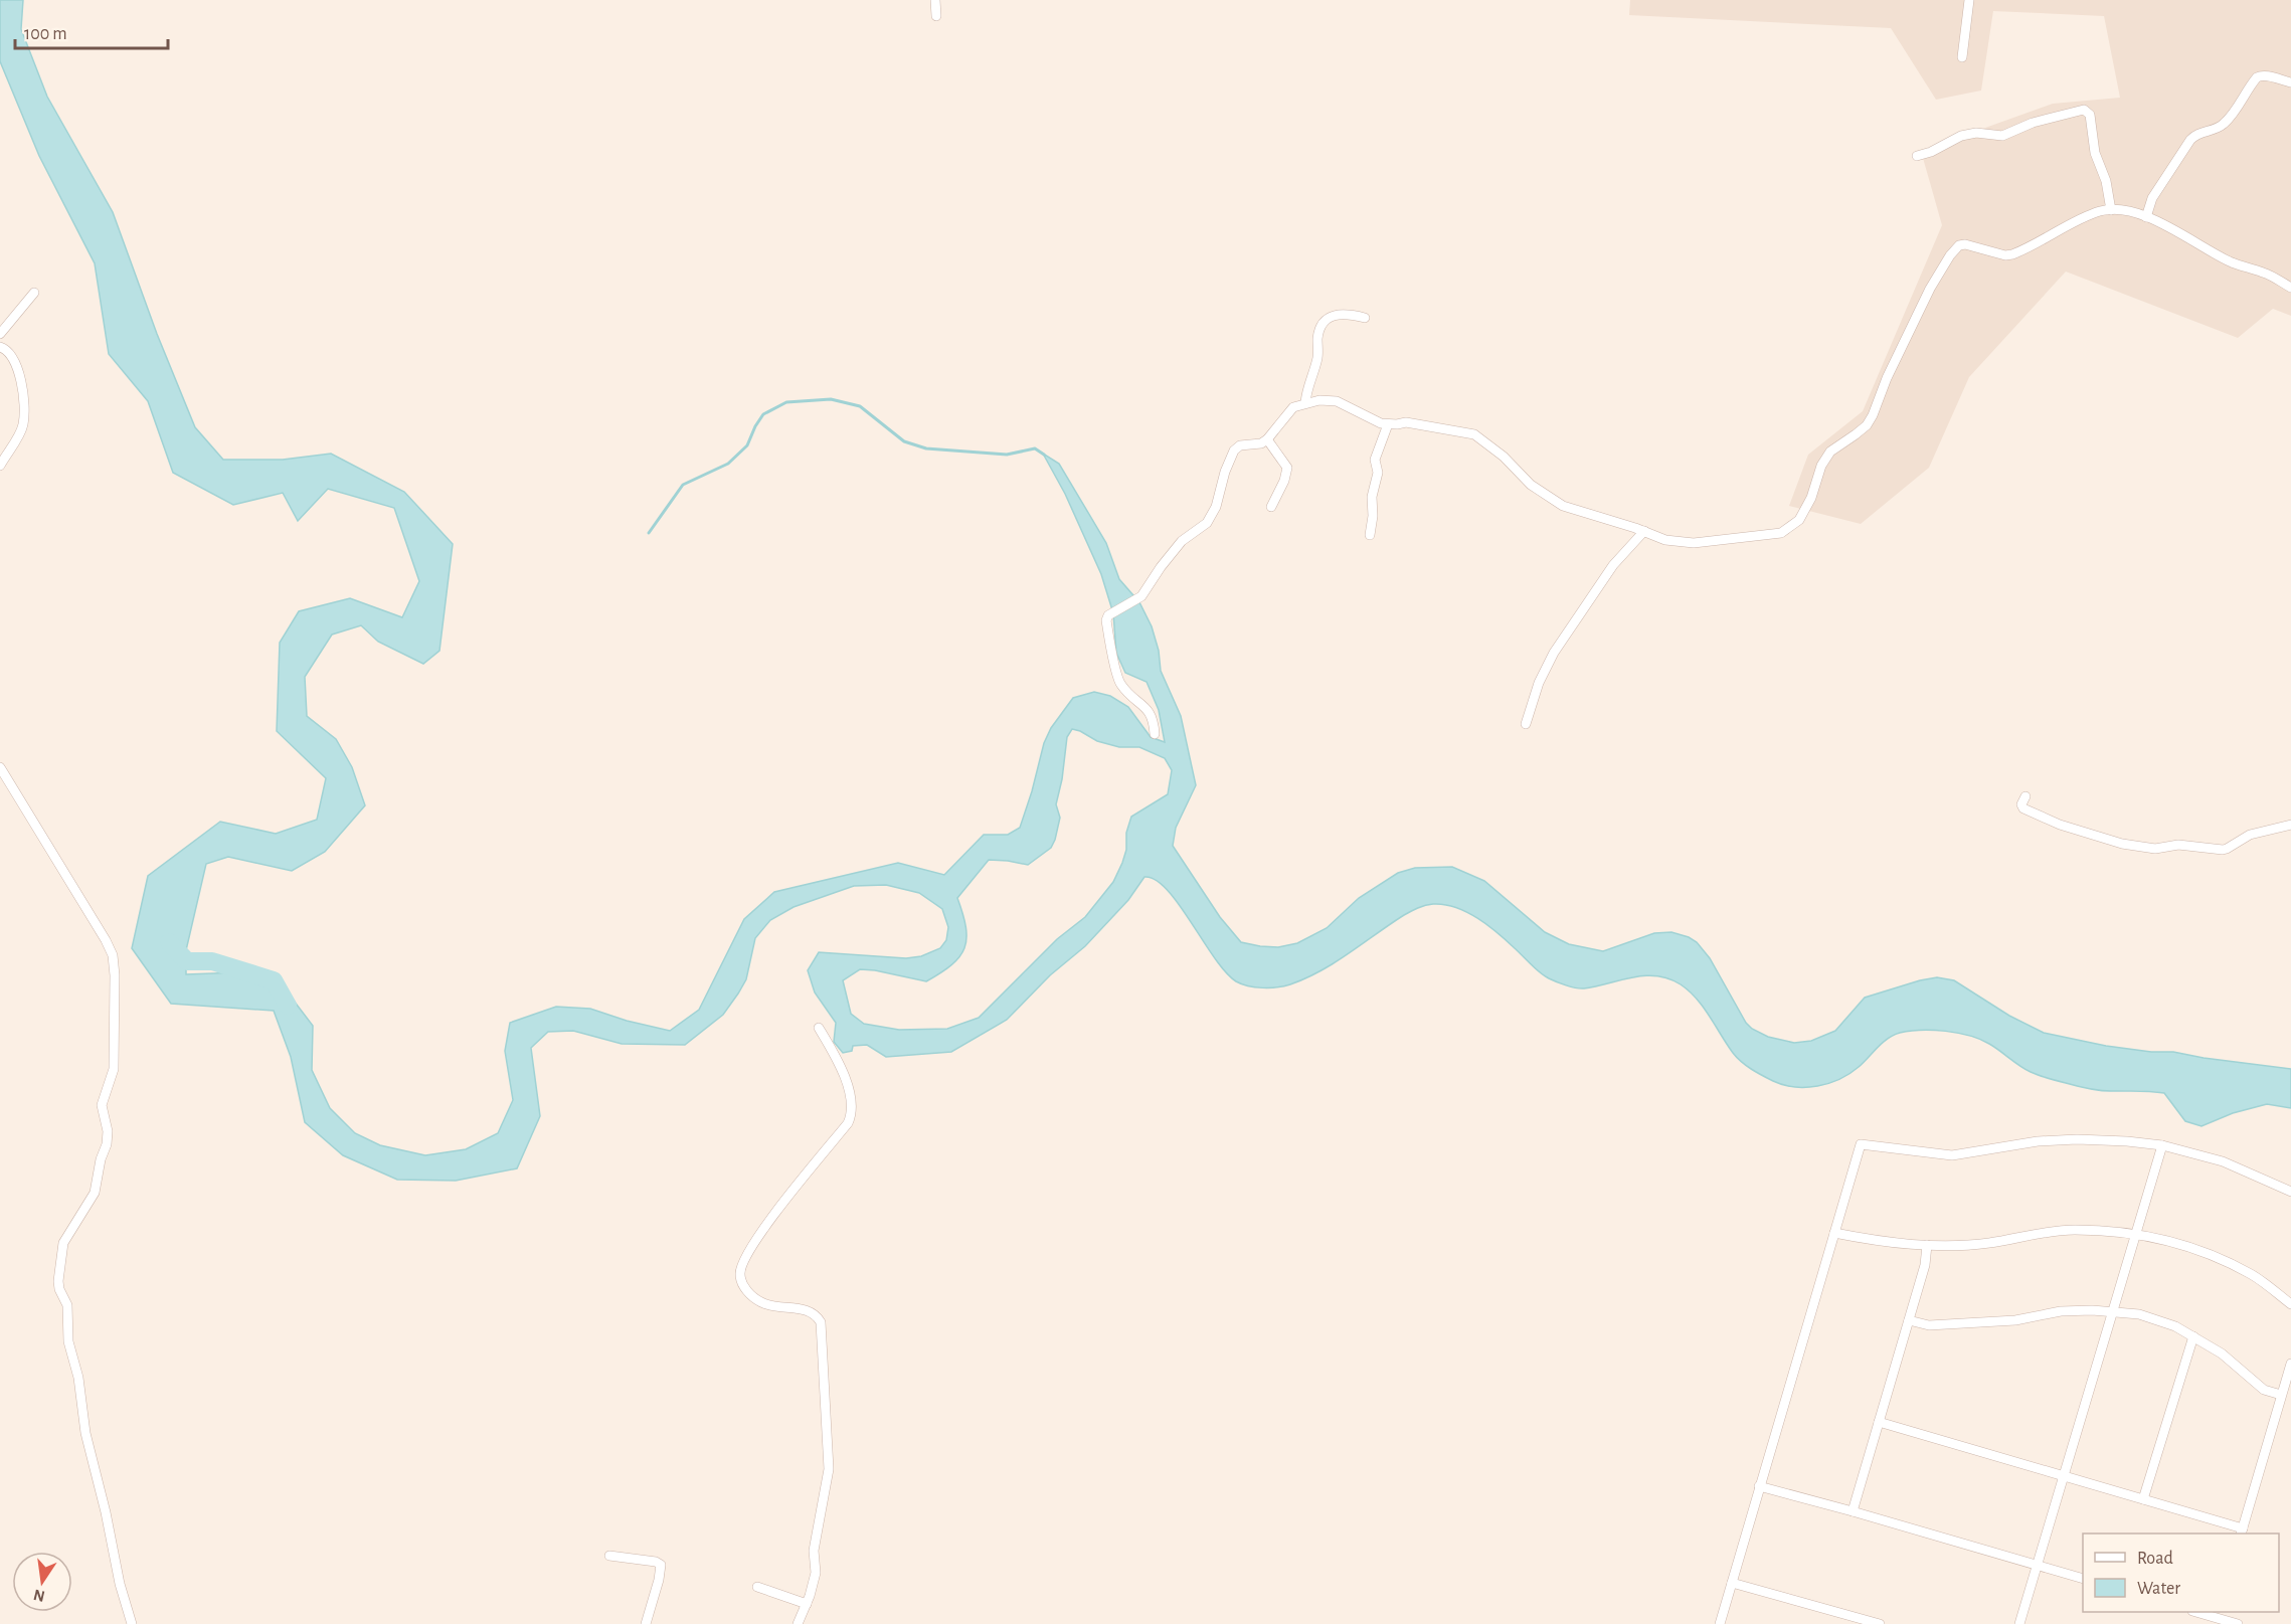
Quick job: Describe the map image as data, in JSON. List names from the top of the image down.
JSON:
{
  "legend": ["Road", "Water"],
  "scale_bar": "100 m",
  "north": "bottom"
}
